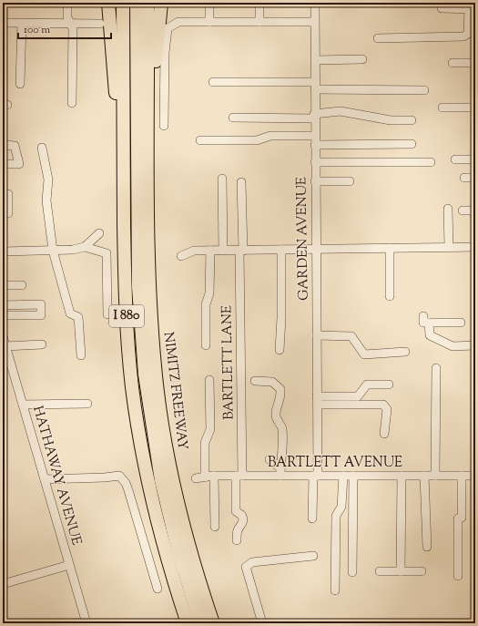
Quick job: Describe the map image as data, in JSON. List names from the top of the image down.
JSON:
{
  "streets": {
    "highway": ["I 880", "NIMITZ FREEWAY"],
    "street": [
      "GARDEN AVENUE",
      "BARTLETT LANE",
      "BARTLETT AVENUE",
      "HATHAWAY AVENUE"
    ]
  },
  "crossings": [
    ["GARDEN AVENUE", "BARTLETT AVENUE"],
    ["BARTLETT LANE", "BARTLETT AVENUE"]
  ],
  "scale_bar": "100 m"
}
